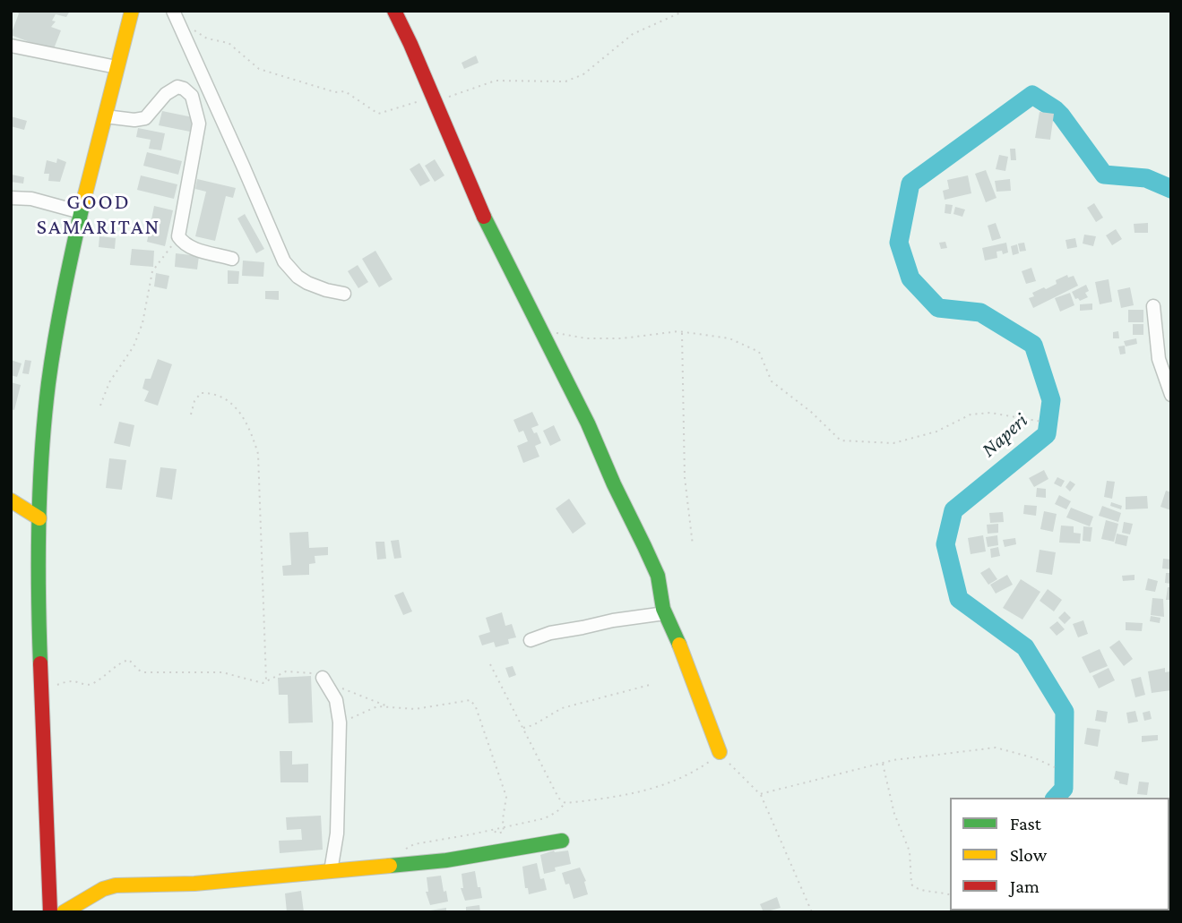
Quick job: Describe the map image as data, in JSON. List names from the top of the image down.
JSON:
{
  "districts": ["GOOD SAMARITAN"],
  "water": ["Naperi"],
  "legend": ["Fast", "Slow", "Jam"]
}
